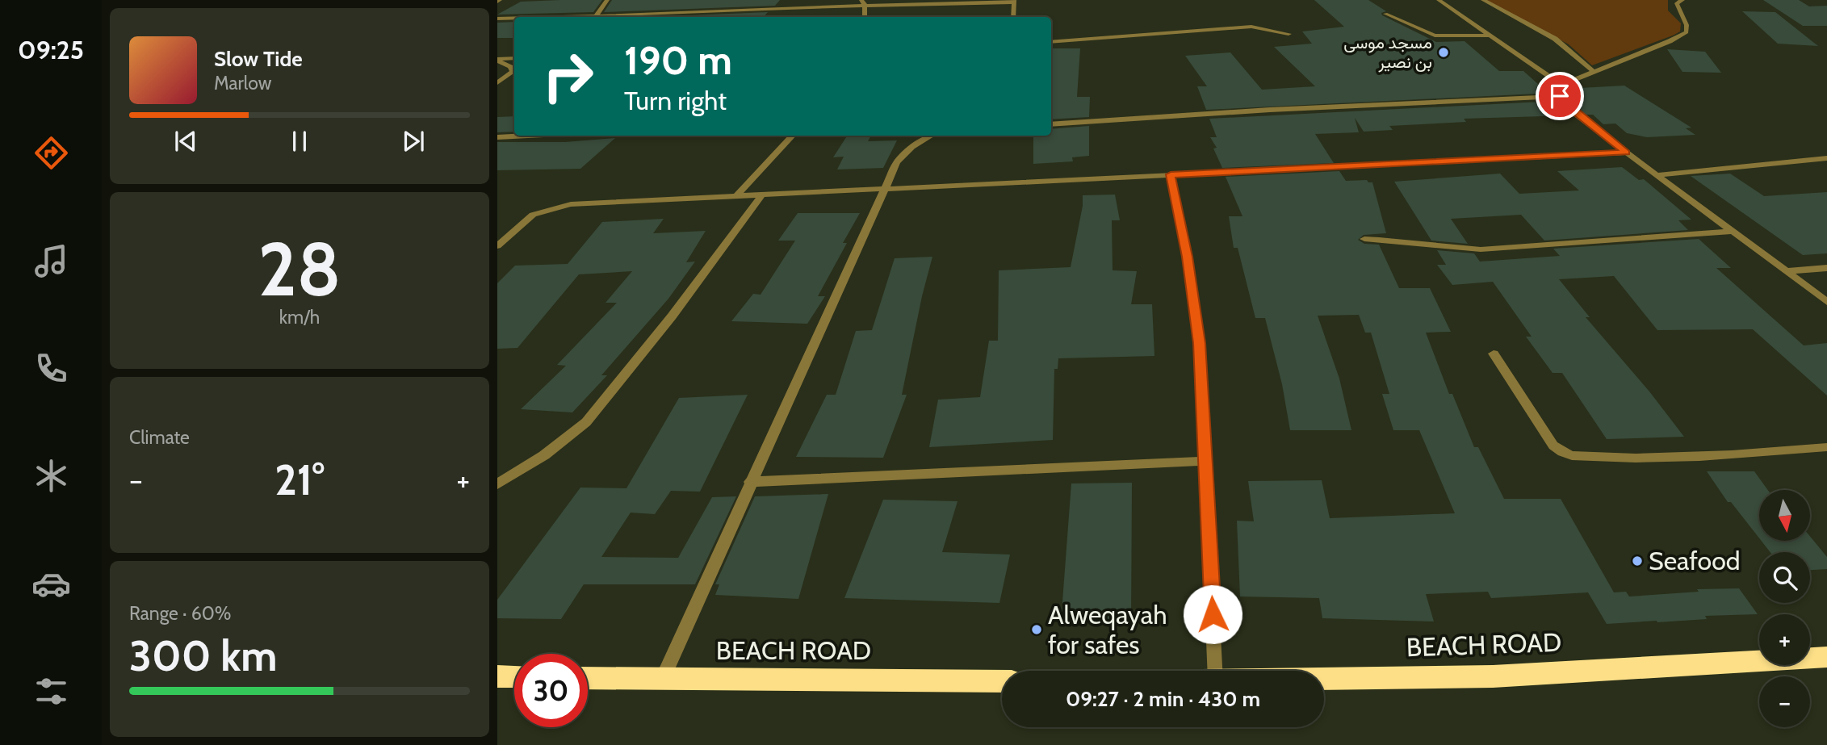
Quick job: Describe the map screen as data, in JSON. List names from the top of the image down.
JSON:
{
  "streets": {
    "highway": ["BEACH ROAD"]
  },
  "places": ["مسجد موسى بن نصير", "Seafood", "Alweqayah for safes"],
  "north": "bottom",
  "page": {
    "tabs": "09:25",
    "turn": ["190 m", "Turn right"],
    "song": ["Slow Tide", "Marlow"],
    "tile": [
      ["28", "km/h"],
      "Climate",
      ["Range · 60%", "300 km"]
    ],
    "heat": ["−", "21°", "+"],
    "map_buttons": ["+", "−"],
    "limit": "30",
    "trip": "09:27 · 2 min · 430 m"
  }
}
